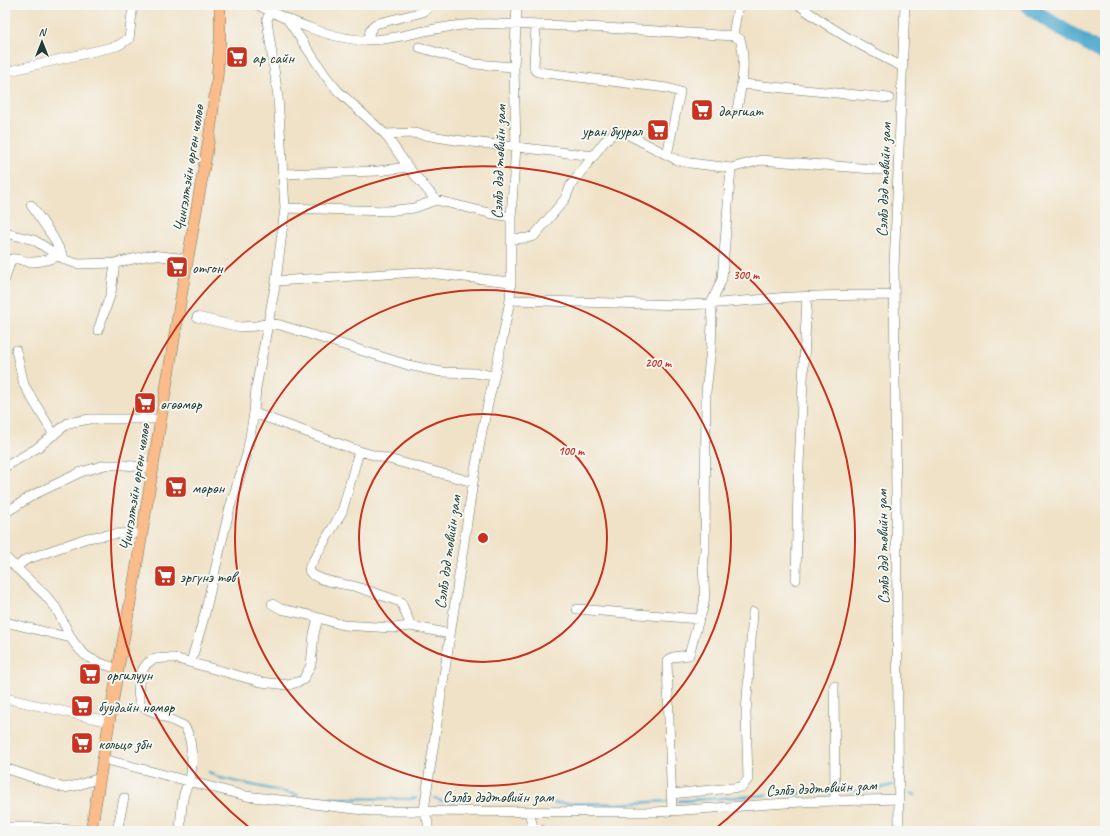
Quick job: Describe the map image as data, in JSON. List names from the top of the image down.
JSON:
{
  "streets": {
    "main road": ["Чингэлтэйн өргөн чөлөө"],
    "street": ["Сэлбэ дэд төвийн зам", "Сэлбэ дэдтөвийн зам"]
  },
  "crossings": [
    ["Сэлбэ дэд төвийн зам", "Сэлбэ дэдтөвийн зам"],
    ["Чингэлтэйн өргөн чөлөө", "Сэлбэ дэдтөвийн зам"]
  ],
  "places": {
    "supermarket": [
      "ар сайн",
      "даргиат",
      "уран буурал",
      "отгон",
      "өгөөмөр",
      "мөрөн",
      "эргүнэ төв",
      "оргилуун",
      "буудайн нөмөр",
      "кольцо збн"
    ]
  },
  "north": "top",
  "rings": ["300 m", "200 m", "100 m"]
}
